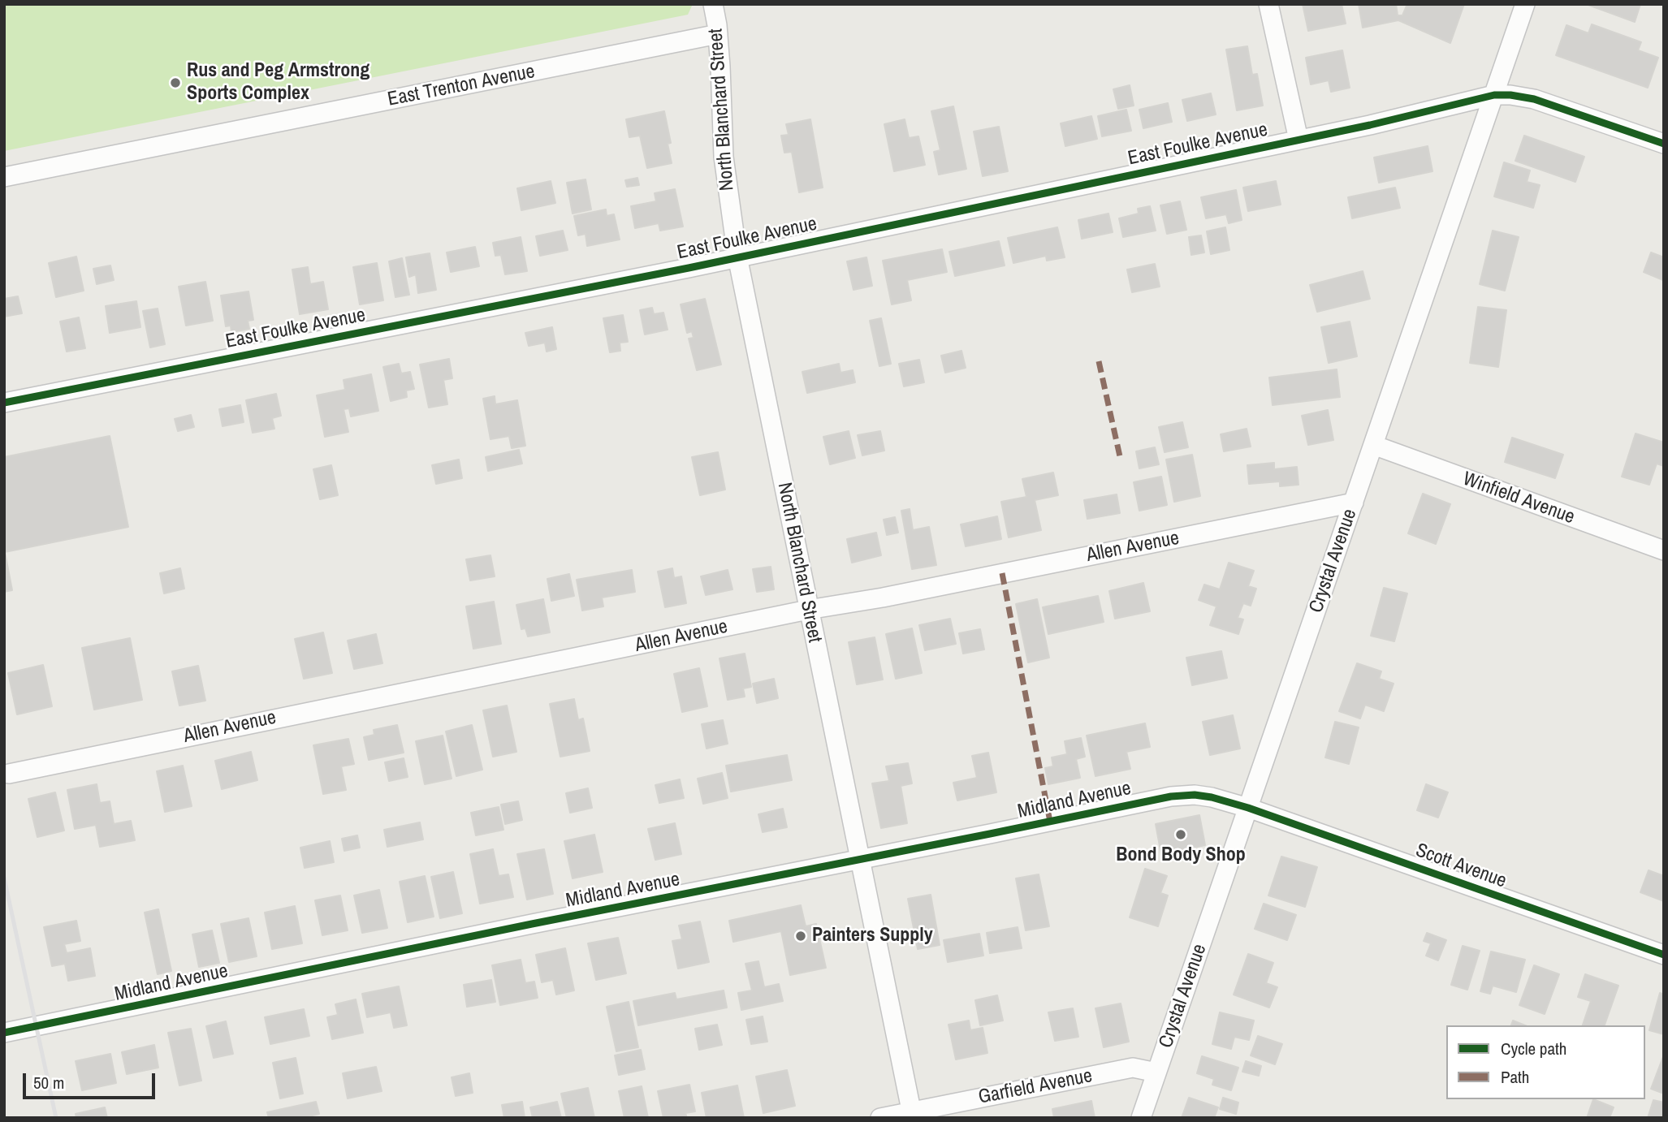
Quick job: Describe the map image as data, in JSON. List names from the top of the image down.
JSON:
{
  "streets": {
    "street": [
      "East Trenton Avenue",
      "North Blanchard Street",
      "East Foulke Avenue",
      "Winfield Avenue",
      "Allen Avenue",
      "Crystal Avenue",
      "Midland Avenue",
      "Scott Avenue",
      "Garfield Avenue"
    ]
  },
  "crossings": [
    ["East Trenton Avenue", "North Blanchard Street"],
    ["North Blanchard Street", "East Foulke Avenue"],
    ["North Blanchard Street", "Allen Avenue"],
    ["North Blanchard Street", "Midland Avenue"],
    ["North Blanchard Street", "Garfield Avenue"],
    ["East Foulke Avenue", "Crystal Avenue"],
    ["Winfield Avenue", "Crystal Avenue"],
    ["Allen Avenue", "Crystal Avenue"],
    ["Crystal Avenue", "Midland Avenue"],
    ["Crystal Avenue", "Scott Avenue"],
    ["Crystal Avenue", "Garfield Avenue"],
    ["Midland Avenue", "Scott Avenue"]
  ],
  "places": ["Rus and Peg Armstrong Sports Complex", "Bond Body Shop", "Painters Supply"],
  "legend": ["Cycle path", "Path"],
  "scale_bar": "50 m"
}
